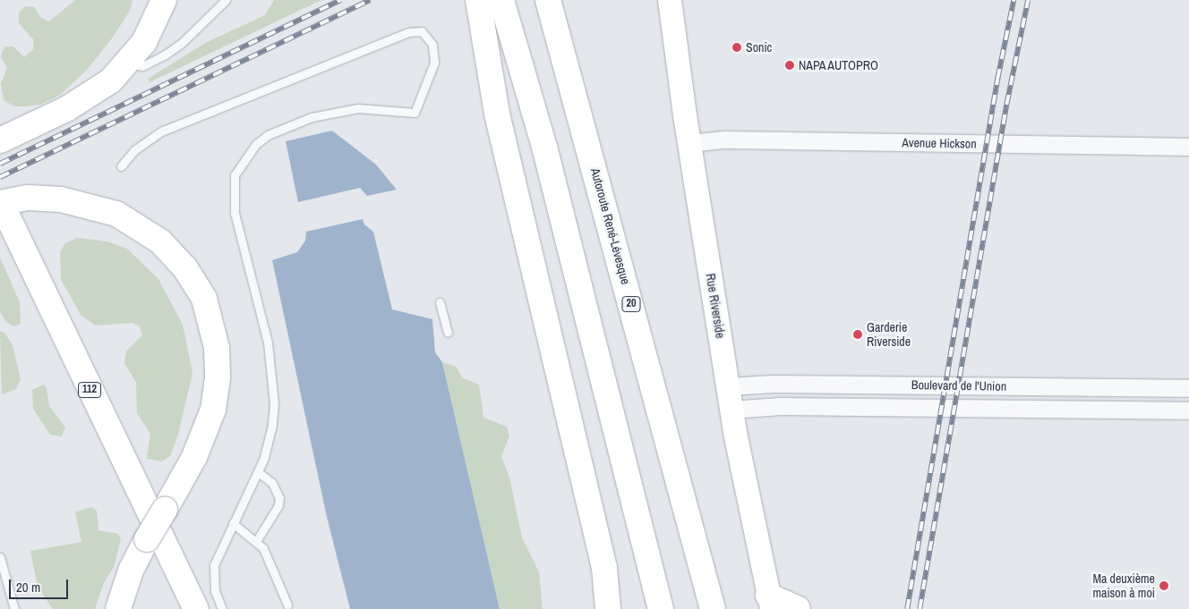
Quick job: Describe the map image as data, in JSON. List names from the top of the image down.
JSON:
{
  "streets": {
    "main road": ["Autoroute René-Lévesque", "20", "112"],
    "street": ["Avenue Hickson", "Rue Riverside", "Boulevard de l'Union"]
  },
  "crossings": [
    ["Avenue Hickson", "Rue Riverside"],
    ["Rue Riverside", "Boulevard de l'Union"]
  ],
  "places": [
    "Sonic",
    "NAPA AUTOPRO",
    "Garderie Riverside",
    "Ma deuxième maison à moi"
  ],
  "scale_bar": "20 m"
}
